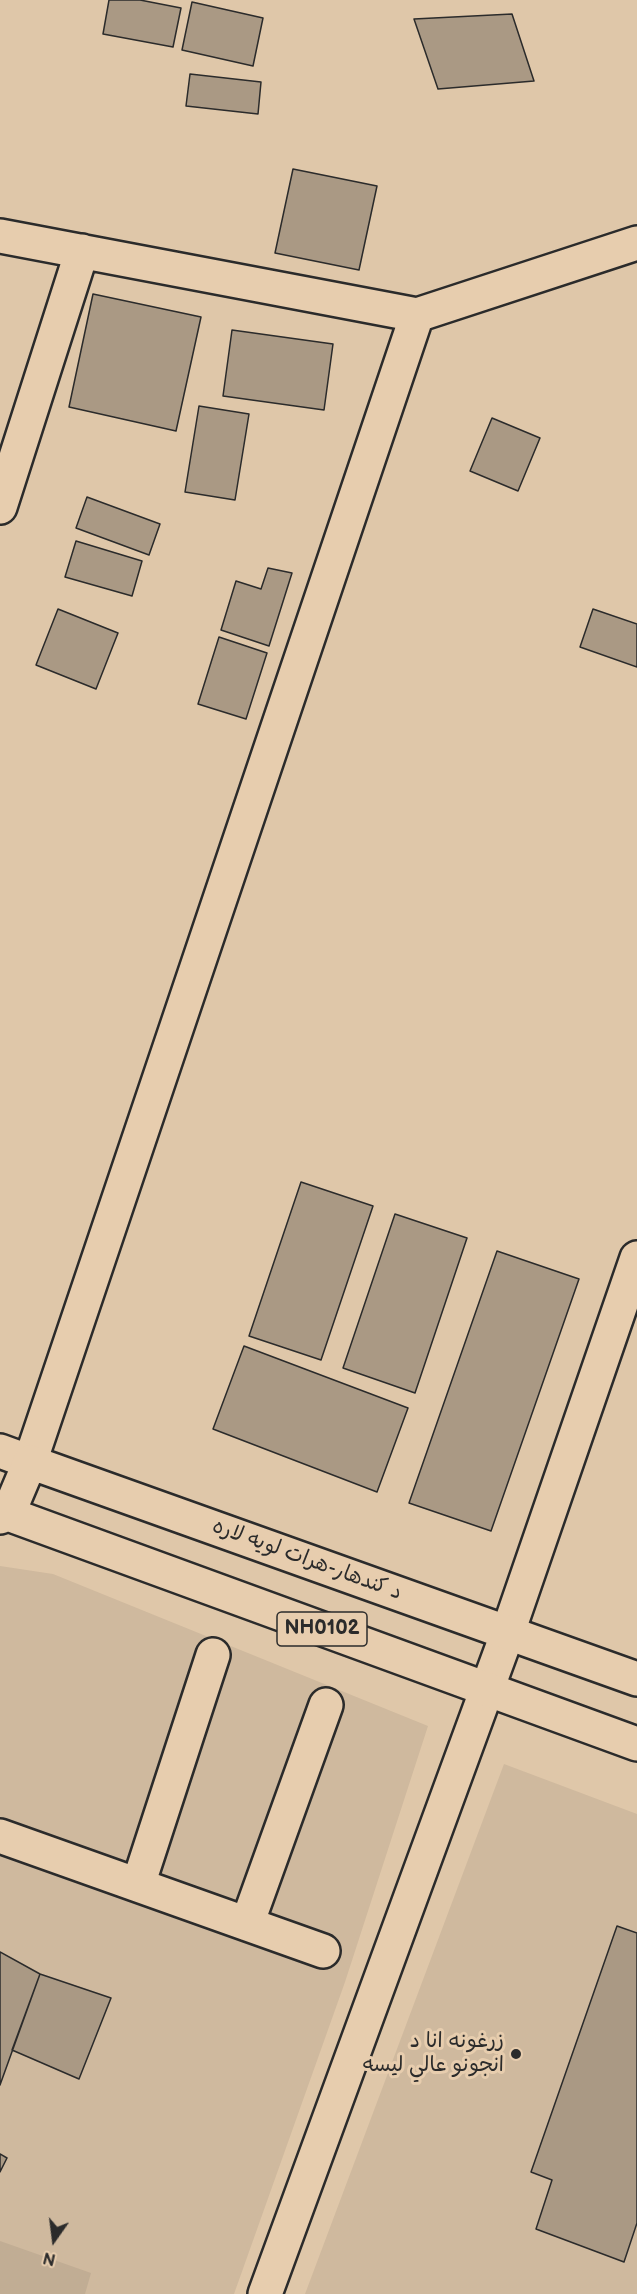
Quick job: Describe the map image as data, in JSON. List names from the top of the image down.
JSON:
{
  "streets": {
    "main road": ["د کندهار-هرات لويه لاره", "NH0102"]
  },
  "crossings": [
    ["د کندهار-هرات لويه لاره", "NH0102"]
  ],
  "places": ["زرغونه انا د انجونو عالي لیسه"],
  "north": "bottom"
}
